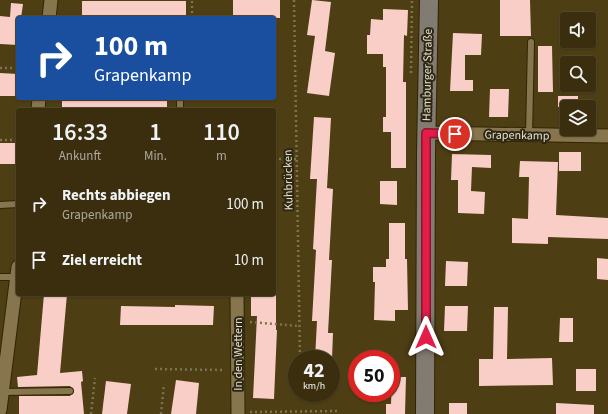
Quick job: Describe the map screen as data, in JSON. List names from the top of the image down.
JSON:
{
  "streets": {
    "main road": ["Hamburger Straße"],
    "street": ["Grapenkamp", "In den Wettern"],
    "path": ["Kuhbrücken"]
  },
  "crossings": [
    ["Hamburger Straße", "Grapenkamp"]
  ],
  "page": {
    "turn": ["100 m", "Grapenkamp"],
    "eta": [
      "16:33",
      "Ankunft",
      "1",
      "Min.",
      "110",
      "m"
    ],
    "list": [
      {
        "name": "Rechts abbiegen",
        "note": "Grapenkamp",
        "value": "100 m"
      },
      {
        "name": "Ziel erreicht",
        "value": "10 m"
      }
    ],
    "speed": "42 km/h",
    "limit": "50"
  }
}
